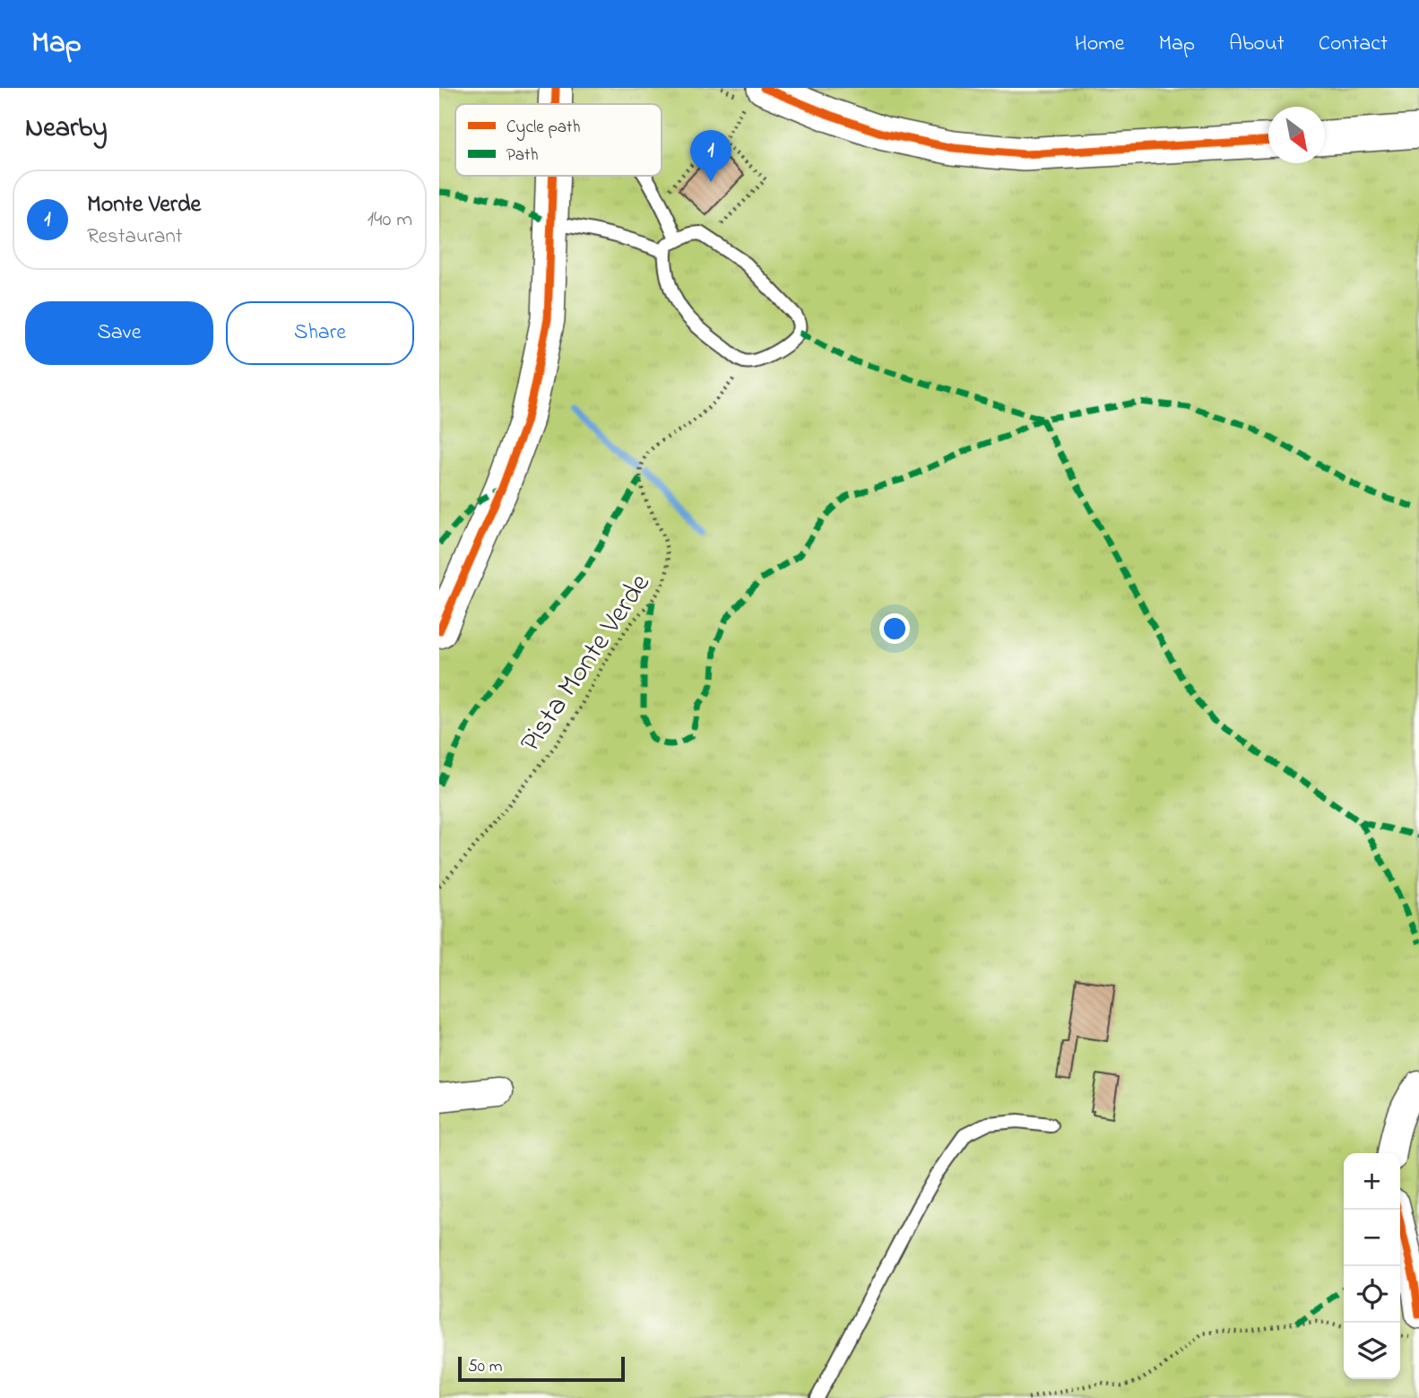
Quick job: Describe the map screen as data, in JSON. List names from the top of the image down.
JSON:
{
  "streets": {
    "path": ["Pista Monte Verde"]
  },
  "legend": ["Cycle path", "Path"],
  "scale_bar": "50 m",
  "north": "bottom right",
  "page": {
    "header": "Map",
    "nav": [
      "Home",
      "Map",
      "About",
      "Contact"
    ],
    "heading": "Nearby",
    "pins": "1",
    "list": [
      {
        "mark": "1",
        "name": "Monte Verde",
        "note": "Restaurant",
        "value": "140 m"
      }
    ],
    "buttons": ["Save", "Share"],
    "map_buttons": ["+", "−"],
    "scale": "50 m"
  }
}
